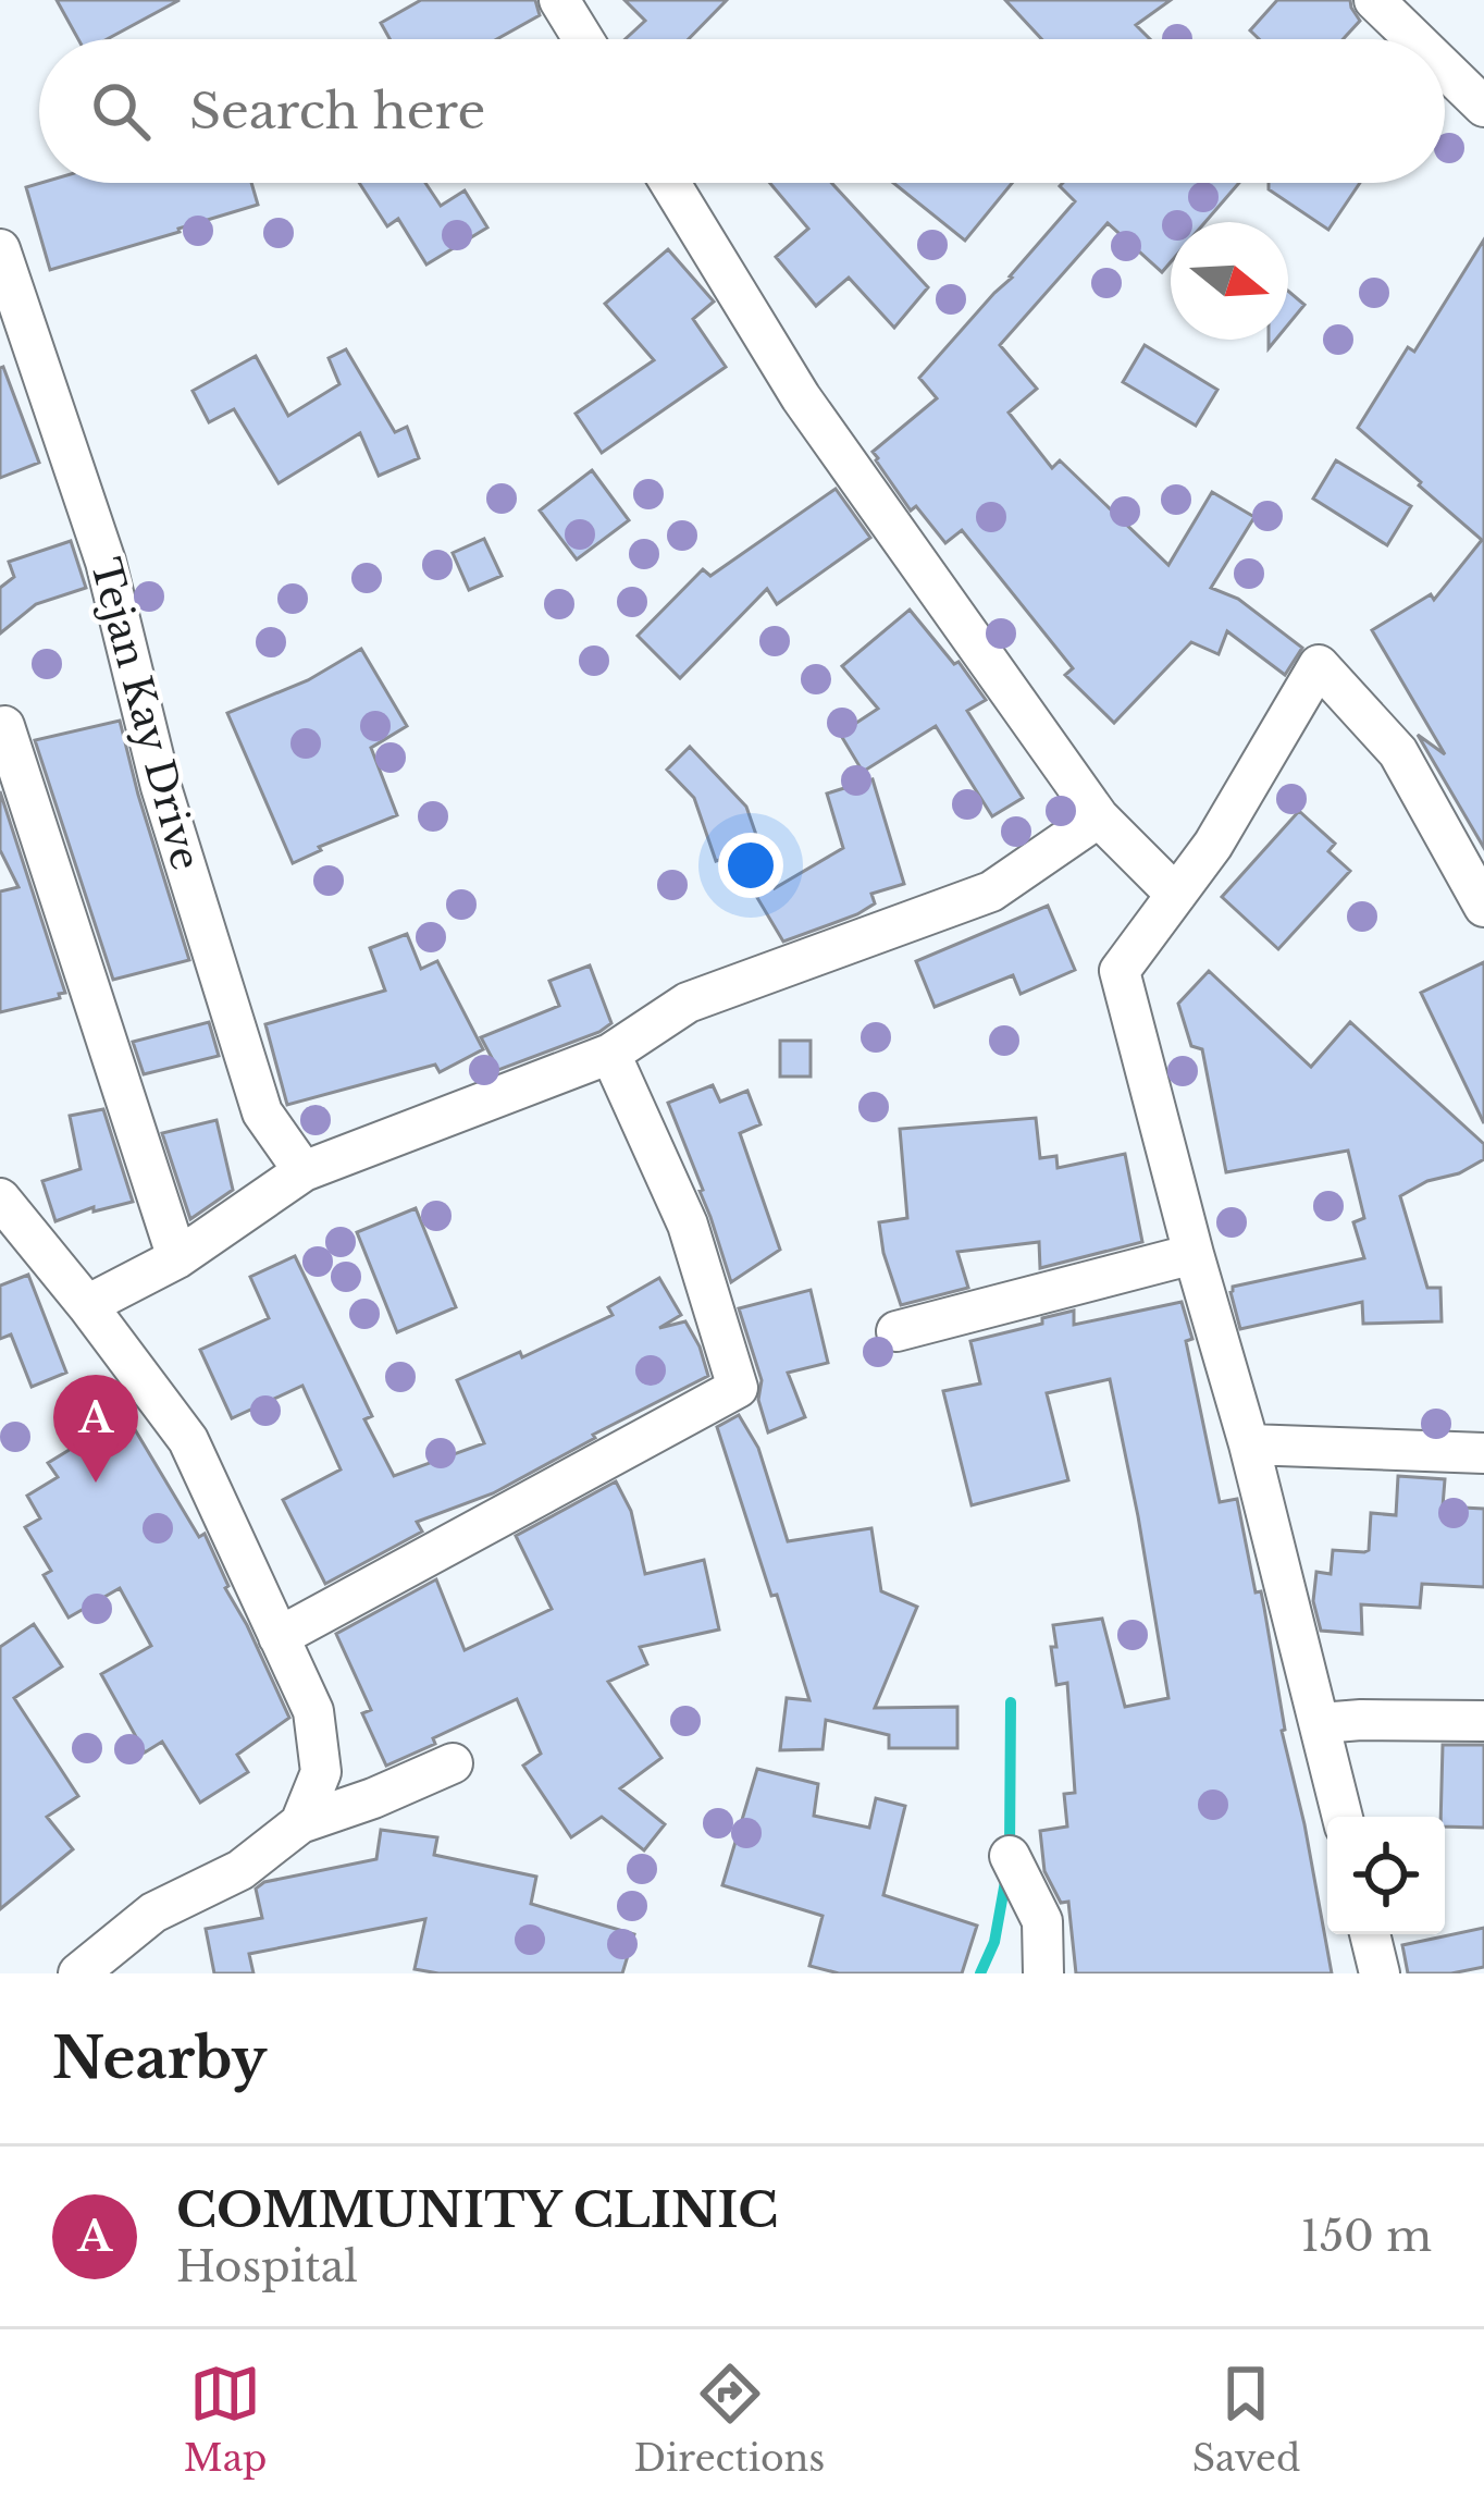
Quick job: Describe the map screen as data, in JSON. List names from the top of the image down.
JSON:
{
  "streets": {
    "street": ["Tejan Kay Drive"]
  },
  "north": "right",
  "page": {
    "search": "Search here",
    "pins": "A",
    "heading": "Nearby",
    "list": [
      {
        "mark": "A",
        "name": "COMMUNITY CLINIC",
        "note": "Hospital",
        "value": "150 m"
      }
    ],
    "nav": ["Map", "Directions", "Saved"]
  }
}
